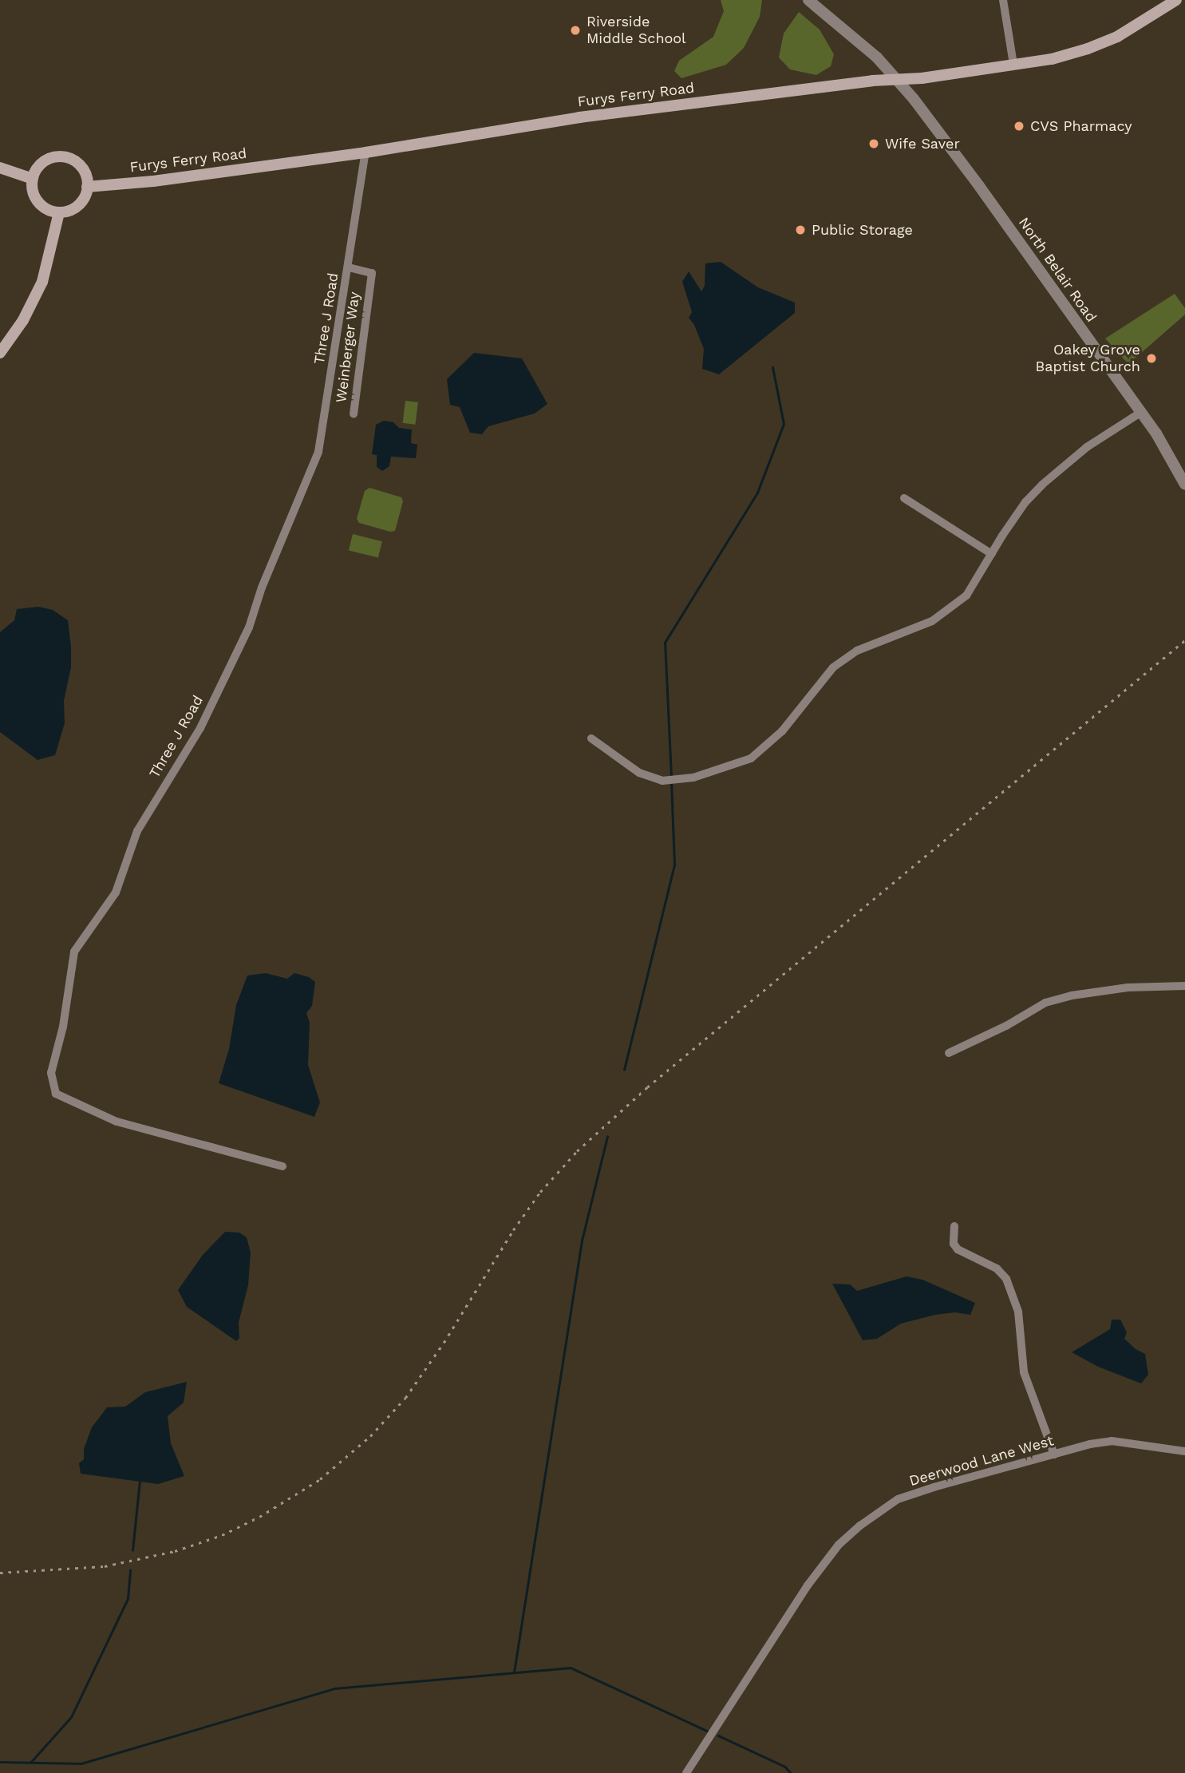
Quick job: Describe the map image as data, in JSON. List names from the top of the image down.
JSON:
{
  "streets": {
    "main road": ["Furys Ferry Road"],
    "street": [
      "North Belair Road",
      "Three J Road",
      "Weinberger Way",
      "Deerwood Lane West"
    ]
  },
  "crossings": [
    ["Furys Ferry Road", "North Belair Road"],
    ["Furys Ferry Road", "Three J Road"],
    ["Three J Road", "Weinberger Way"]
  ],
  "places": [
    "Riverside Middle School",
    "CVS Pharmacy",
    "Wife Saver",
    "Public Storage",
    "Oakey Grove Baptist Church"
  ]
}
